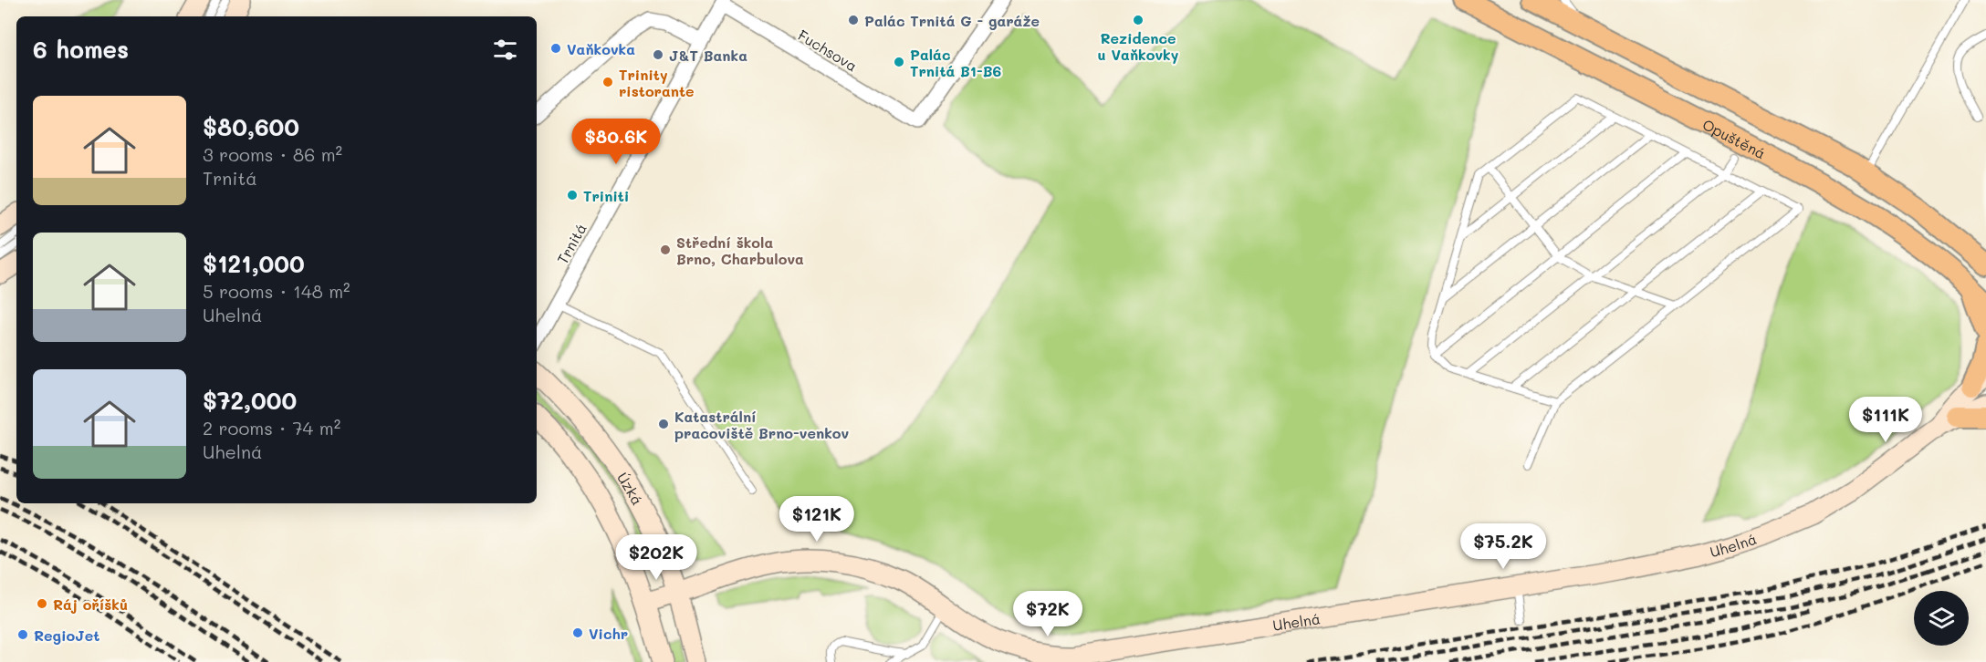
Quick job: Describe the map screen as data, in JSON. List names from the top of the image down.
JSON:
{
  "streets": {
    "main road": ["Opuštěná", "Úzká", "Uhelná"],
    "street": ["Fuchsova", "Trnitá"]
  },
  "crossings": [
    ["Fuchsova", "Trnitá"],
    ["Úzká", "Uhelná"]
  ],
  "places": [
    "Palác Trnitá G - garáže",
    "Rezidence u Vaňkovky",
    "Vaňkovka",
    "J&T Banka",
    "Palác Trnitá B1-B6",
    "Trinity ristorante",
    "Triniti",
    "Střední škola Brno, Charbulova",
    "Katastrální pracoviště Brno-venkov",
    "Ráj oříšků",
    "Vichr",
    "RegioJet"
  ],
  "page": {
    "heading": "6 homes",
    "list": [
      {
        "name": "$80,600",
        "note": "3 rooms · 86 m² · Trnitá"
      },
      {
        "name": "$121,000",
        "note": "5 rooms · 148 m² · Uhelná"
      },
      {
        "name": "$72,000",
        "note": "2 rooms · 74 m² · Uhelná"
      }
    ],
    "price": [
      "$80.6K",
      "$111K",
      "$121K",
      "$75.2K",
      "$202K",
      "$72K"
    ]
  }
}
